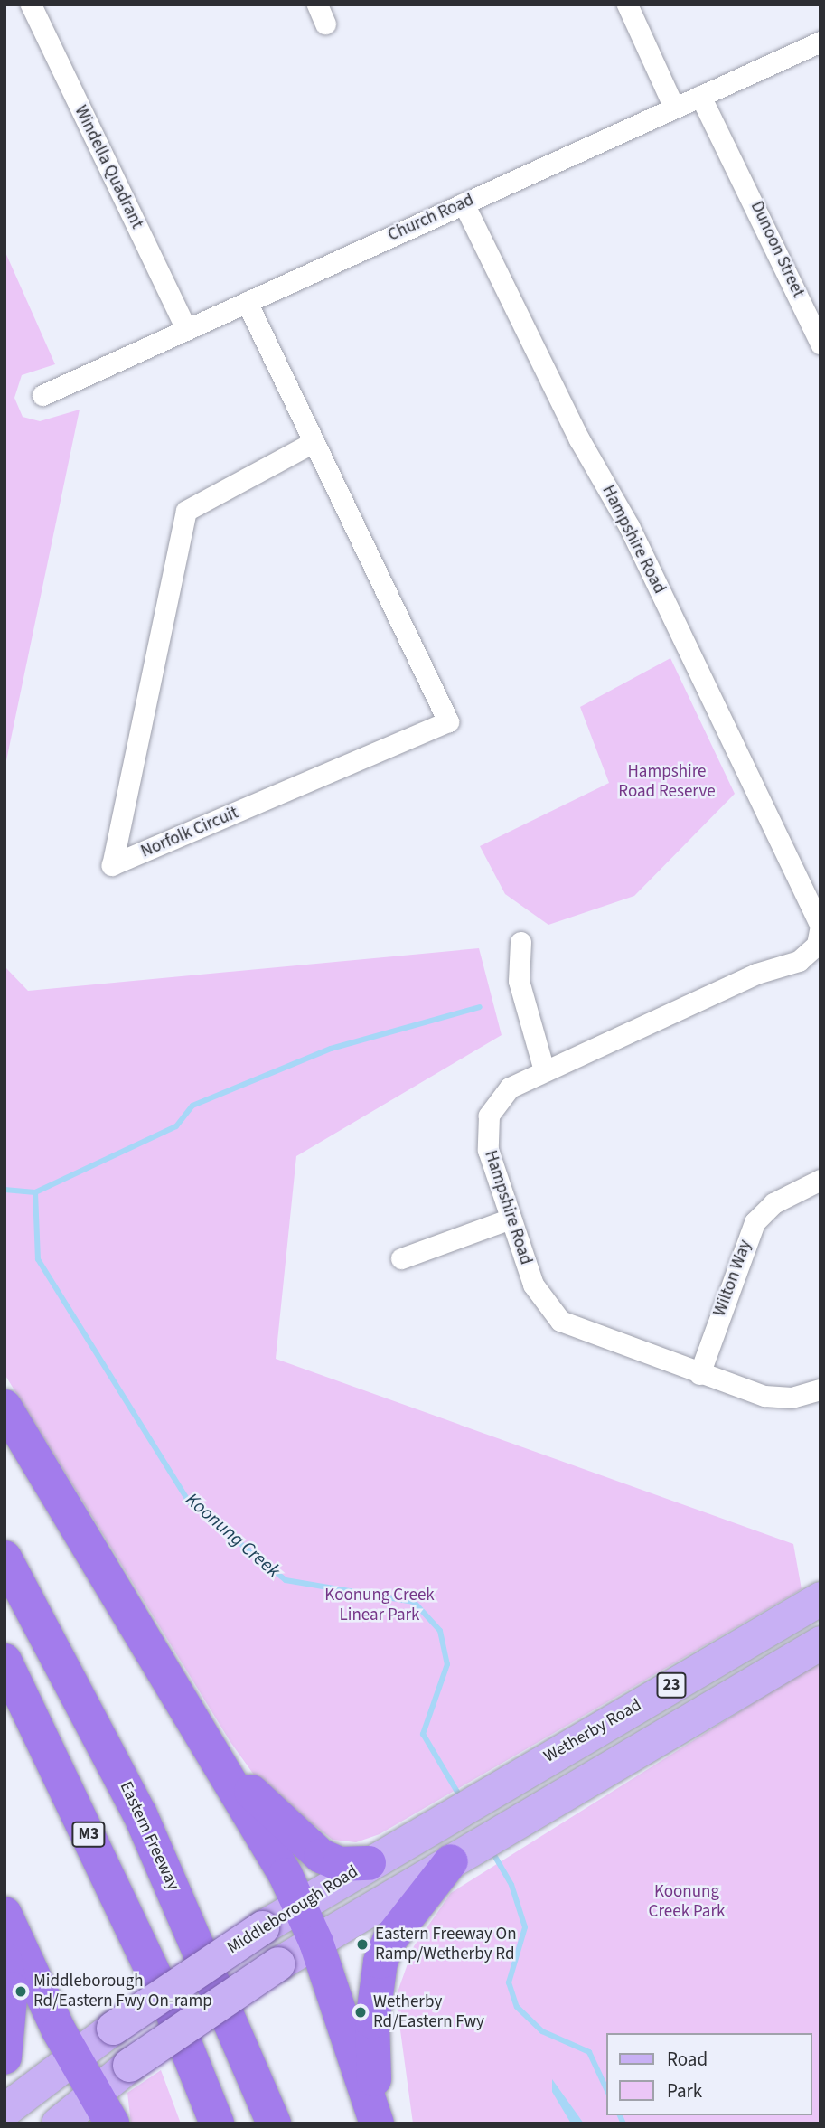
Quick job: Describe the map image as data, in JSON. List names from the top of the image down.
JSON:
{
  "streets": {
    "highway": ["M3", "Eastern Freeway"],
    "main road": ["23", "Wetherby Road", "Middleborough Road"],
    "street": [
      "Windella Quadrant",
      "Church Road",
      "Dunoon Street",
      "Hampshire Road",
      "Norfolk Circuit",
      "Wilton Way"
    ]
  },
  "crossings": [
    ["Windella Quadrant", "Church Road"],
    ["Church Road", "Dunoon Street"],
    ["Church Road", "Hampshire Road"],
    ["Church Road", "Norfolk Circuit"],
    ["Hampshire Road", "Wilton Way"],
    ["Wetherby Road", "Middleborough Road"]
  ],
  "water": ["Koonung Creek"],
  "parks": ["Hampshire Road Reserve", "Koonung Creek Linear Park", "Koonung Creek Park"],
  "places": ["Eastern Freeway On Ramp/Wetherby Rd", "Middleborough Rd/Eastern Fwy On-ramp", "Wetherby Rd/Eastern Fwy"],
  "legend": ["Road", "Park"]
}
